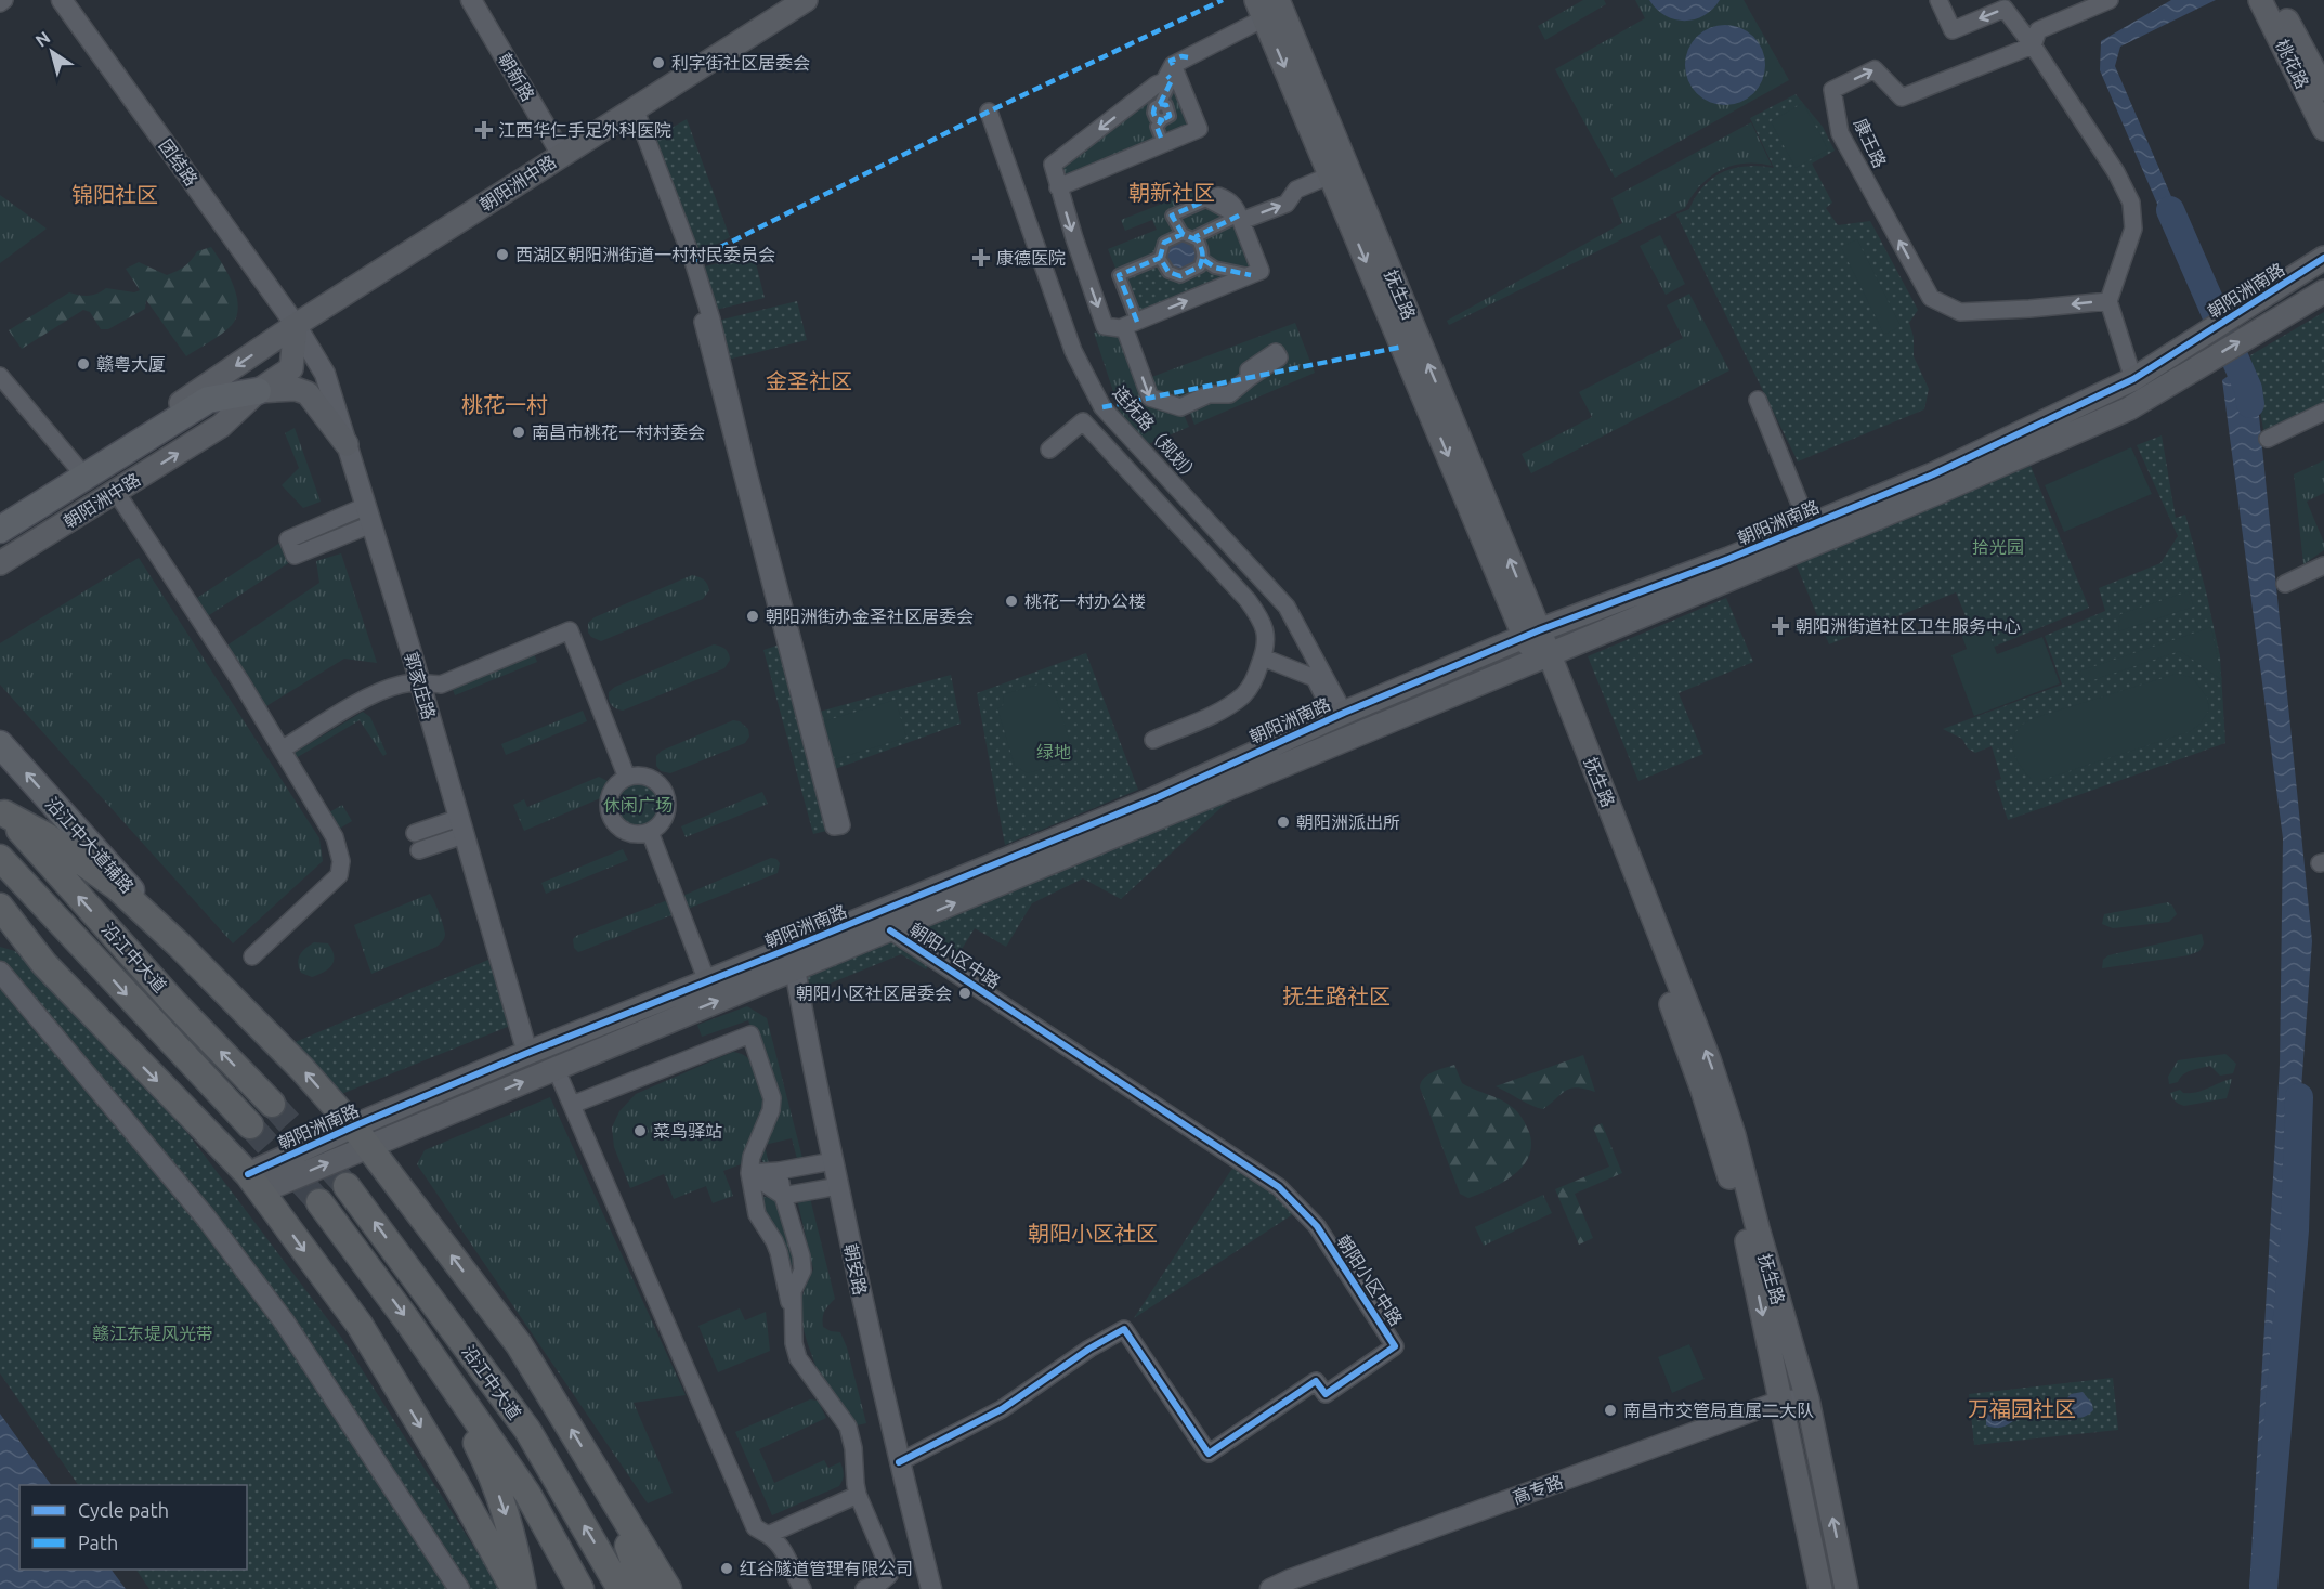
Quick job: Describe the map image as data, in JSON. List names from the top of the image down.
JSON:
{
  "streets": {
    "highway": ["沿江中大道"],
    "main road": [
      "桃花路",
      "朝阳洲中路",
      "朝阳洲南路",
      "抚生路",
      "沿江中大道辅路"
    ],
    "street": [
      "朝新路",
      "康王路",
      "团结路",
      "连抚路（规划）",
      "郭家庄路",
      "朝阳小区中路",
      "朝安路",
      "高专路"
    ]
  },
  "crossings": [
    ["朝新路", "朝阳洲中路"],
    ["团结路", "朝阳洲中路"],
    ["团结路", "郭家庄路"],
    ["朝阳洲中路", "郭家庄路"],
    ["朝阳洲南路", "抚生路"],
    ["朝阳洲南路", "连抚路（规划）"],
    ["朝阳洲南路", "郭家庄路"],
    ["朝阳洲南路", "朝阳小区中路"],
    ["朝阳洲南路", "朝安路"],
    ["抚生路", "高专路"],
    ["朝阳小区中路", "朝安路"]
  ],
  "one_way": ["沿江中大道辅路"],
  "districts": [
    "朝新社区",
    "锦阳社区",
    "金圣社区",
    "桃花一村",
    "抚生路社区",
    "朝阳小区社区",
    "万福园社区"
  ],
  "parks": [
    "拾光园",
    "绿地",
    "休闲广场",
    "赣江东堤风光带"
  ],
  "places": {
    "other": [
      "利字街社区居委会",
      "西湖区朝阳洲街道一村村民委员会",
      "赣粤大厦",
      "南昌市桃花一村村委会",
      "桃花一村办公楼",
      "朝阳洲街办金圣社区居委会",
      "朝阳洲派出所",
      "朝阳小区社区居委会",
      "菜鸟驿站",
      "南昌市交管局直属二大队",
      "红谷隧道管理有限公司"
    ],
    "health": ["江西华仁手足外科医院", "康德医院", "朝阳洲街道社区卫生服务中心"]
  },
  "legend": ["Cycle path", "Path"],
  "north": "top left"
}
